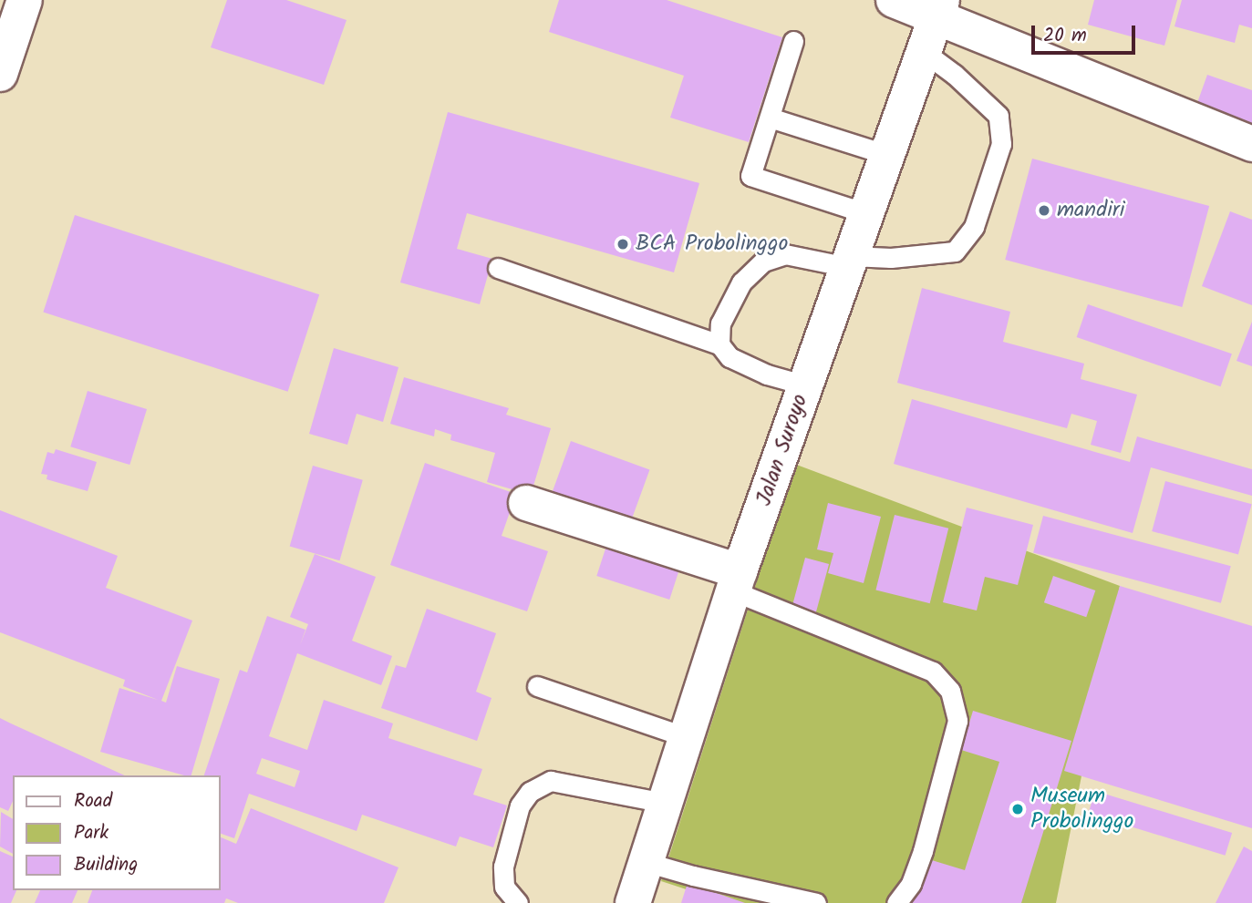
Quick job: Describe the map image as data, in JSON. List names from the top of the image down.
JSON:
{
  "streets": {
    "main road": ["Jalan Suroyo"]
  },
  "places": ["mandiri", "BCA Probolinggo", "Museum Probolinggo"],
  "legend": ["Road", "Park", "Building"],
  "scale_bar": "20 m"
}
